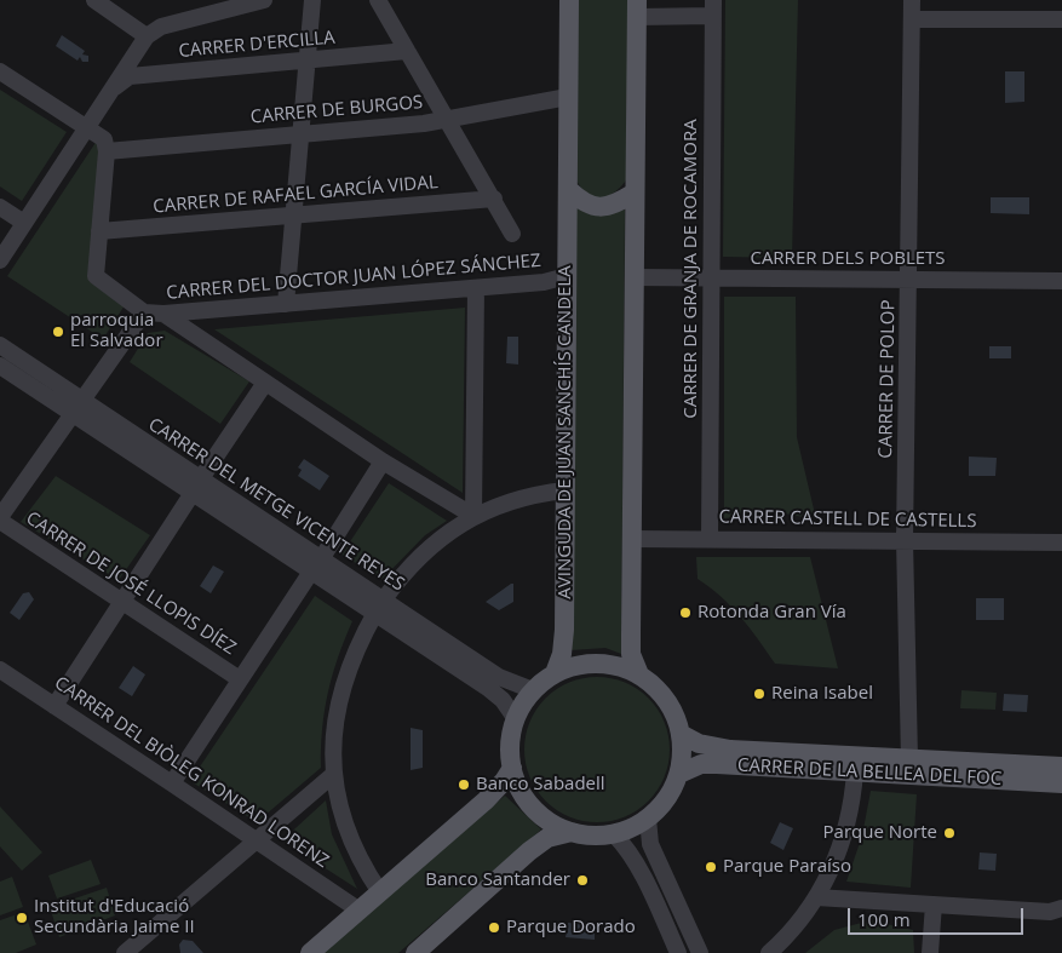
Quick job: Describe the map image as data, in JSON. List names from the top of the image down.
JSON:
{
  "streets": {
    "main road": ["AVINGUDA DE JUAN SANCHÍS CANDELA", "CARRER DE LA BELLEA DEL FOC"],
    "street": [
      "CARRER D'ERCILLA",
      "CARRER DE BURGOS",
      "CARRER DE RAFAEL GARCÍA VIDAL",
      "CARRER DELS POBLETS",
      "CARRER DE GRANJA DE ROCAMORA",
      "CARRER DEL DOCTOR JUAN LÓPEZ SÁNCHEZ",
      "CARRER DE POLOP",
      "CARRER DEL METGE VICENTE REYES",
      "CARRER CASTELL DE CASTELLS",
      "CARRER DE JOSÉ LLOPIS DÍEZ",
      "CARRER DEL BIÒLEG KONRAD LORENZ"
    ]
  },
  "crossings": [
    ["CARRER DE BURGOS", "AVINGUDA DE JUAN SANCHÍS CANDELA"],
    ["CARRER DELS POBLETS", "CARRER DE GRANJA DE ROCAMORA"],
    ["CARRER DELS POBLETS", "CARRER DE POLOP"],
    ["CARRER DE GRANJA DE ROCAMORA", "CARRER CASTELL DE CASTELLS"],
    ["CARRER DEL DOCTOR JUAN LÓPEZ SÁNCHEZ", "AVINGUDA DE JUAN SANCHÍS CANDELA"],
    ["CARRER DE POLOP", "CARRER CASTELL DE CASTELLS"],
    ["CARRER DE POLOP", "CARRER DE LA BELLEA DEL FOC"],
    ["AVINGUDA DE JUAN SANCHÍS CANDELA", "CARRER DEL METGE VICENTE REYES"],
    ["AVINGUDA DE JUAN SANCHÍS CANDELA", "CARRER DE LA BELLEA DEL FOC"],
    ["CARRER DEL METGE VICENTE REYES", "CARRER DE LA BELLEA DEL FOC"]
  ],
  "places": [
    "parroquia El Salvador",
    "Rotonda Gran Vía",
    "Reina Isabel",
    "Banco Sabadell",
    "Parque Norte",
    "Parque Paraíso",
    "Banco Santander",
    "Institut d'Educació Secundària Jaime II",
    "Parque Dorado"
  ],
  "scale_bar": "100 m"
}
